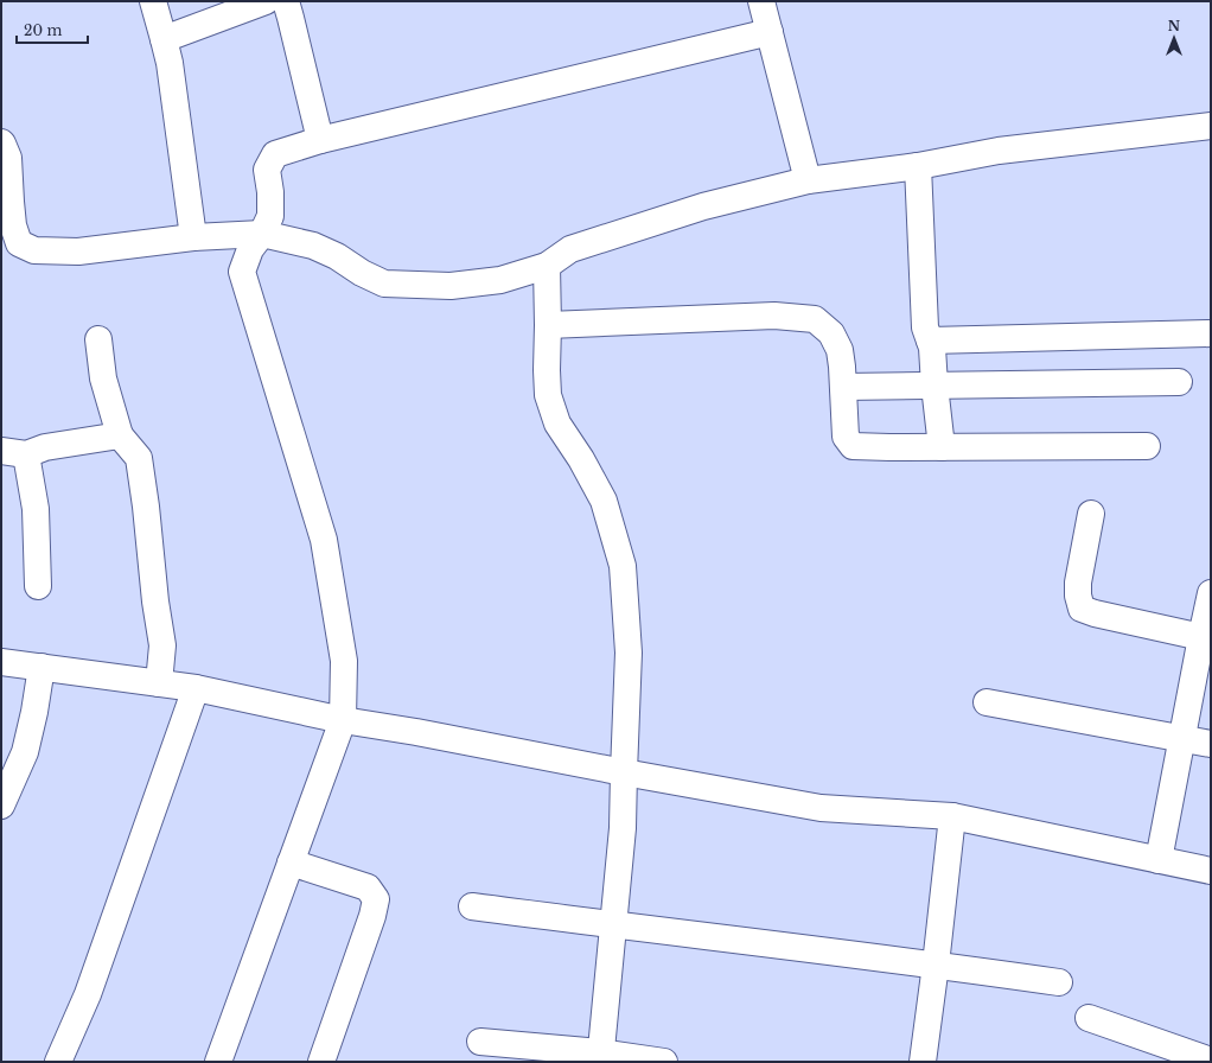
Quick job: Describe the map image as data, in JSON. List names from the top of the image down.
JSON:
{
  "scale_bar": "20 m",
  "north": "top"
}
